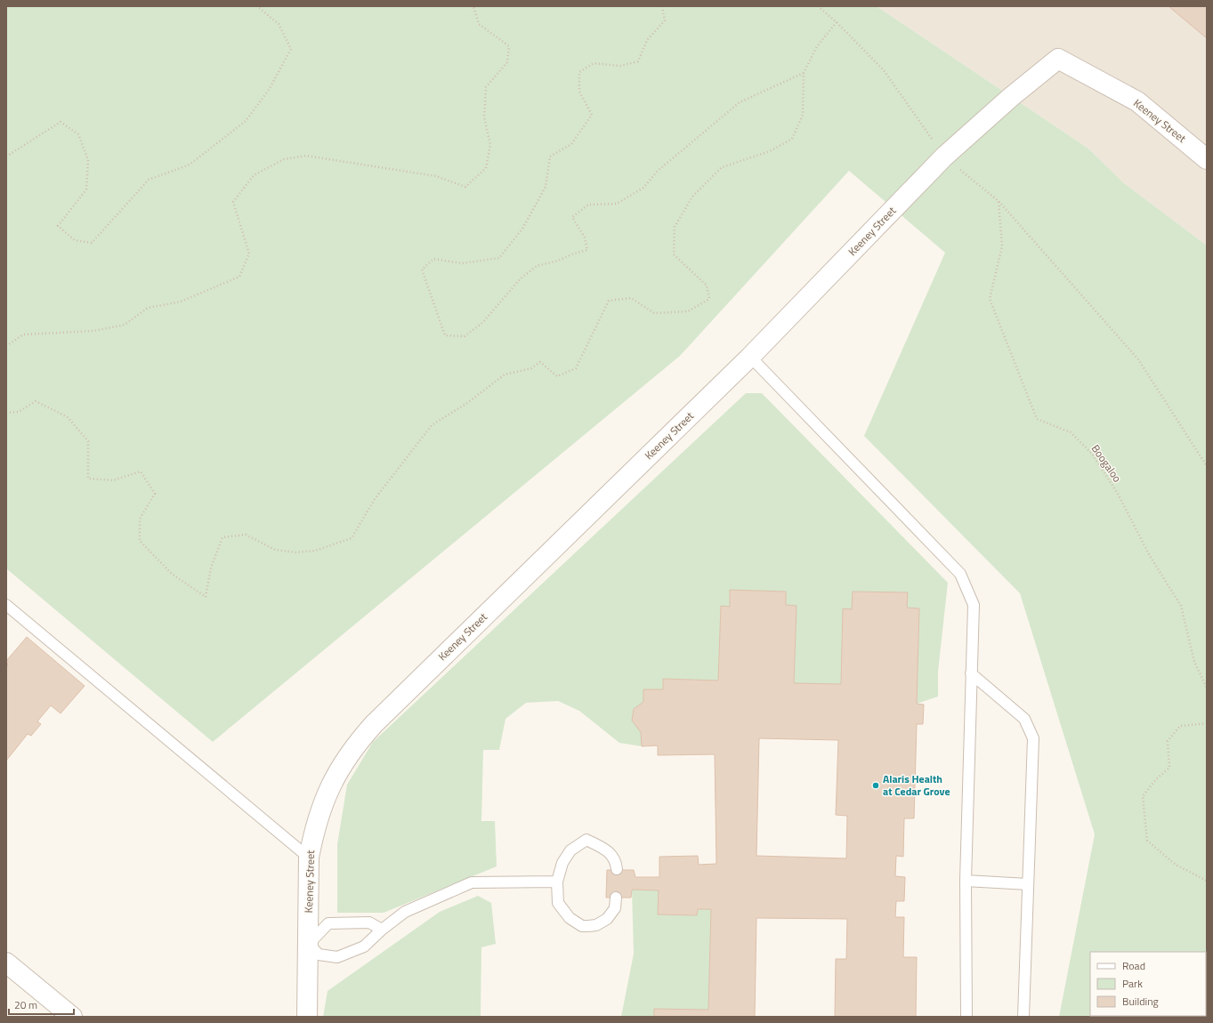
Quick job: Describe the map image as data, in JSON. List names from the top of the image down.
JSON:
{
  "streets": {
    "street": ["Keeney Street"],
    "path": ["Boogaloo"]
  },
  "places": ["Alaris Health at Cedar Grove"],
  "legend": ["Road", "Park", "Building"],
  "scale_bar": "20 m"
}
